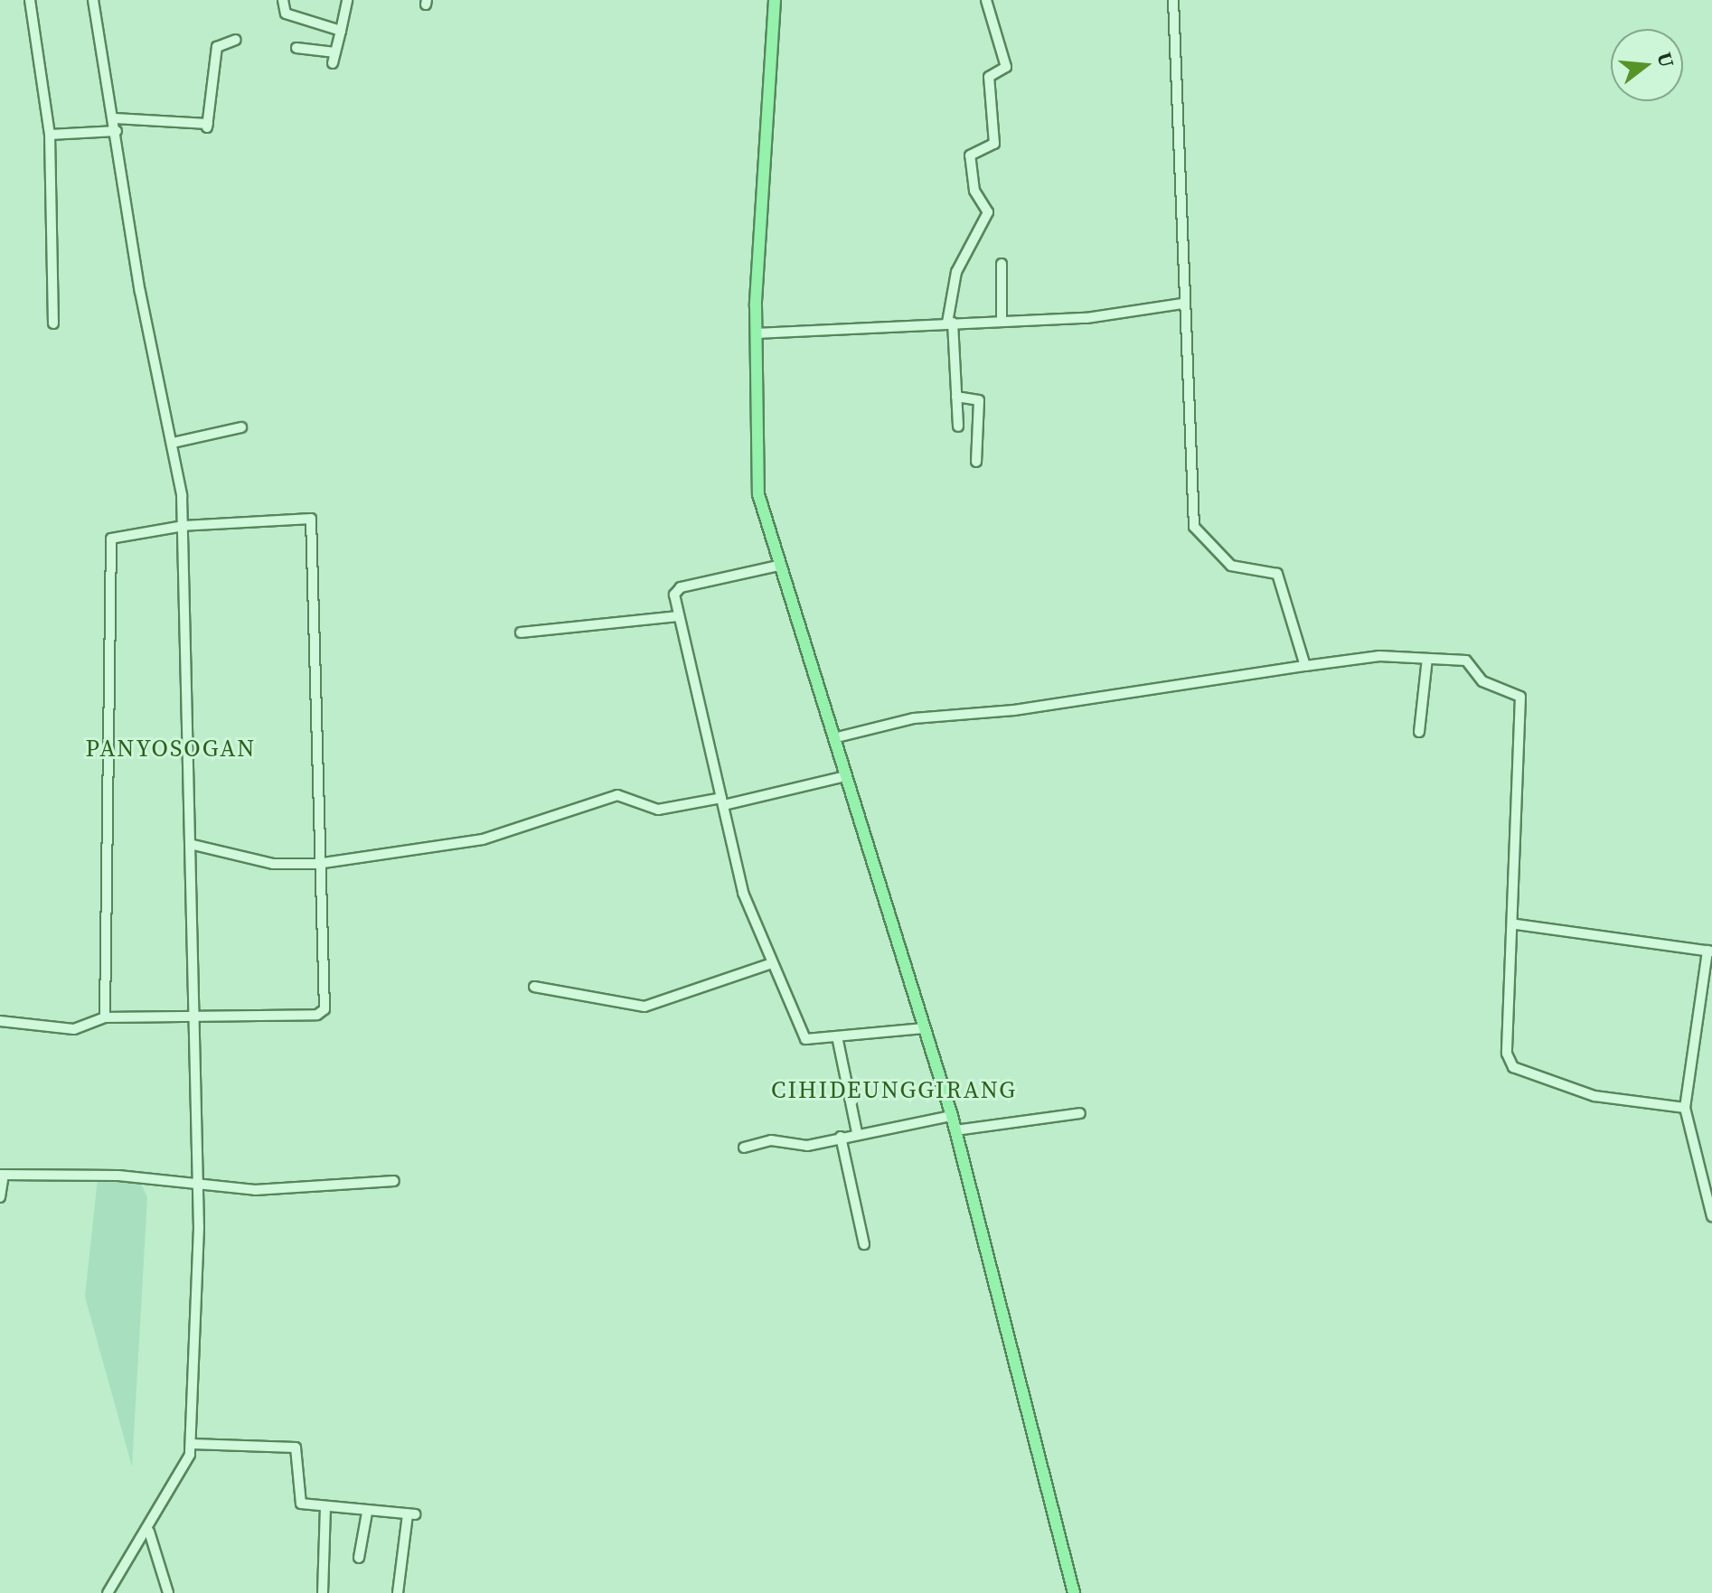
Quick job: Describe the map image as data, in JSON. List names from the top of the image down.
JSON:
{
  "districts": ["PANYOSOGAN", "CIHIDEUNGGIRANG"],
  "north": "right"
}
